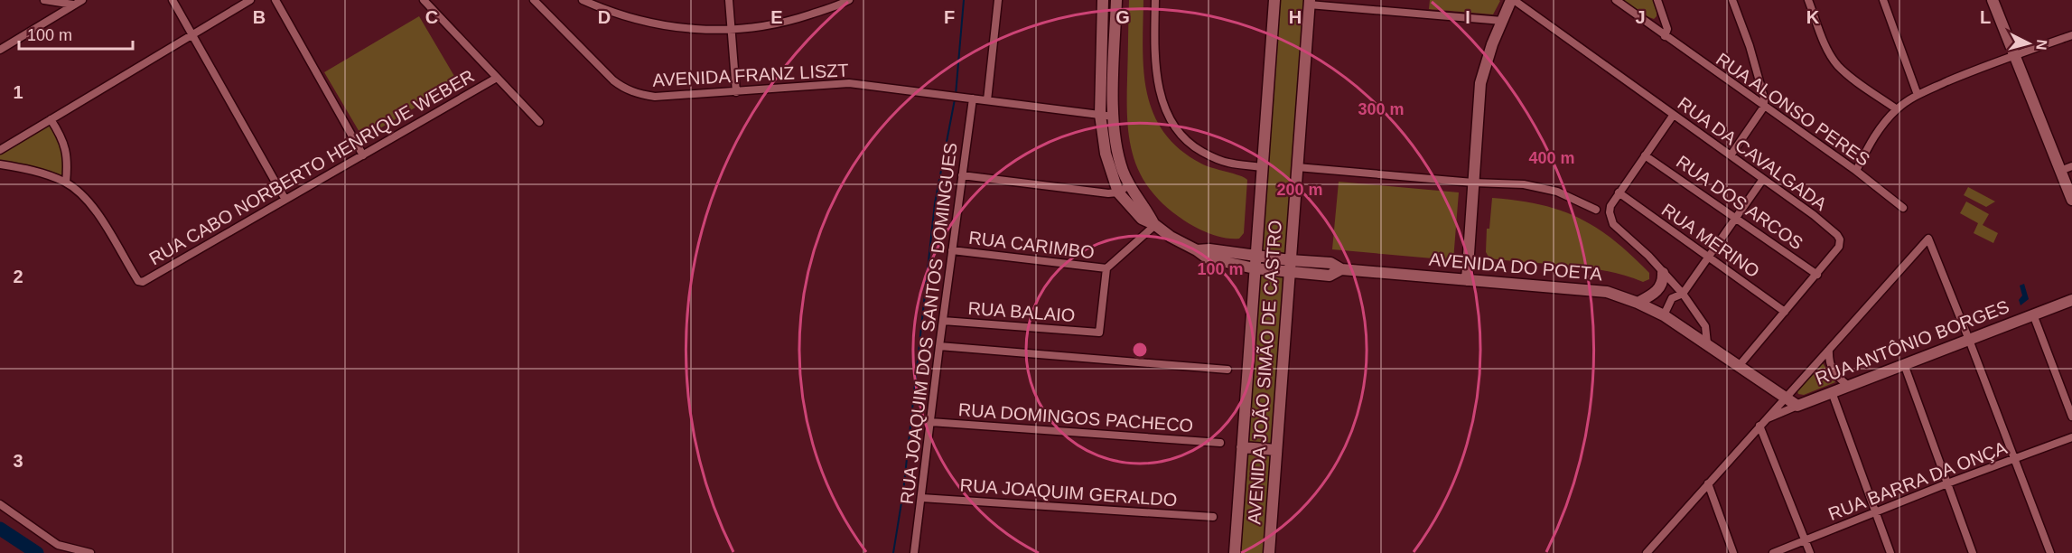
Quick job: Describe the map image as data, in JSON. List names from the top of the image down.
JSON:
{
  "streets": {
    "main road": ["AVENIDA DO POETA", "RUA ANTÔNIO BORGES", "AVENIDA JOÃO SIMÃO DE CASTRO"],
    "street": [
      "AVENIDA FRANZ LISZT",
      "RUA ALONSO PERES",
      "RUA DA CAVALGADA",
      "RUA CABO NORBERTO HENRIQUE WEBER",
      "RUA DOS ARCOS",
      "RUA MERINO",
      "RUA CARIMBO",
      "RUA BALAIO",
      "RUA JOAQUIM DOS SANTOS DOMINGUES",
      "RUA DOMINGOS PACHECO",
      "RUA BARRA DA ONÇA",
      "RUA JOAQUIM GERALDO"
    ]
  },
  "crossings": [
    ["AVENIDA FRANZ LISZT", "AVENIDA DO POETA"],
    ["AVENIDA FRANZ LISZT", "RUA JOAQUIM DOS SANTOS DOMINGUES"],
    ["RUA DA CAVALGADA", "RUA DOS ARCOS"],
    ["RUA DA CAVALGADA", "RUA MERINO"],
    ["RUA DA CAVALGADA", "AVENIDA DO POETA"],
    ["RUA CARIMBO", "RUA BALAIO"],
    ["RUA CARIMBO", "RUA JOAQUIM DOS SANTOS DOMINGUES"],
    ["AVENIDA DO POETA", "RUA ANTÔNIO BORGES"],
    ["AVENIDA DO POETA", "AVENIDA JOÃO SIMÃO DE CASTRO"],
    ["RUA BALAIO", "RUA JOAQUIM DOS SANTOS DOMINGUES"],
    ["RUA JOAQUIM DOS SANTOS DOMINGUES", "RUA DOMINGOS PACHECO"],
    ["RUA JOAQUIM DOS SANTOS DOMINGUES", "RUA JOAQUIM GERALDO"]
  ],
  "scale_bar": "100 m",
  "north": "right",
  "grid": {
    "columns": [
      "B",
      "C",
      "D",
      "E",
      "F",
      "G",
      "H",
      "I",
      "J",
      "K",
      "L"
    ],
    "rows": ["1", "2", "3"]
  },
  "rings": [
    "300 m",
    "400 m",
    "200 m",
    "100 m"
  ]
}
